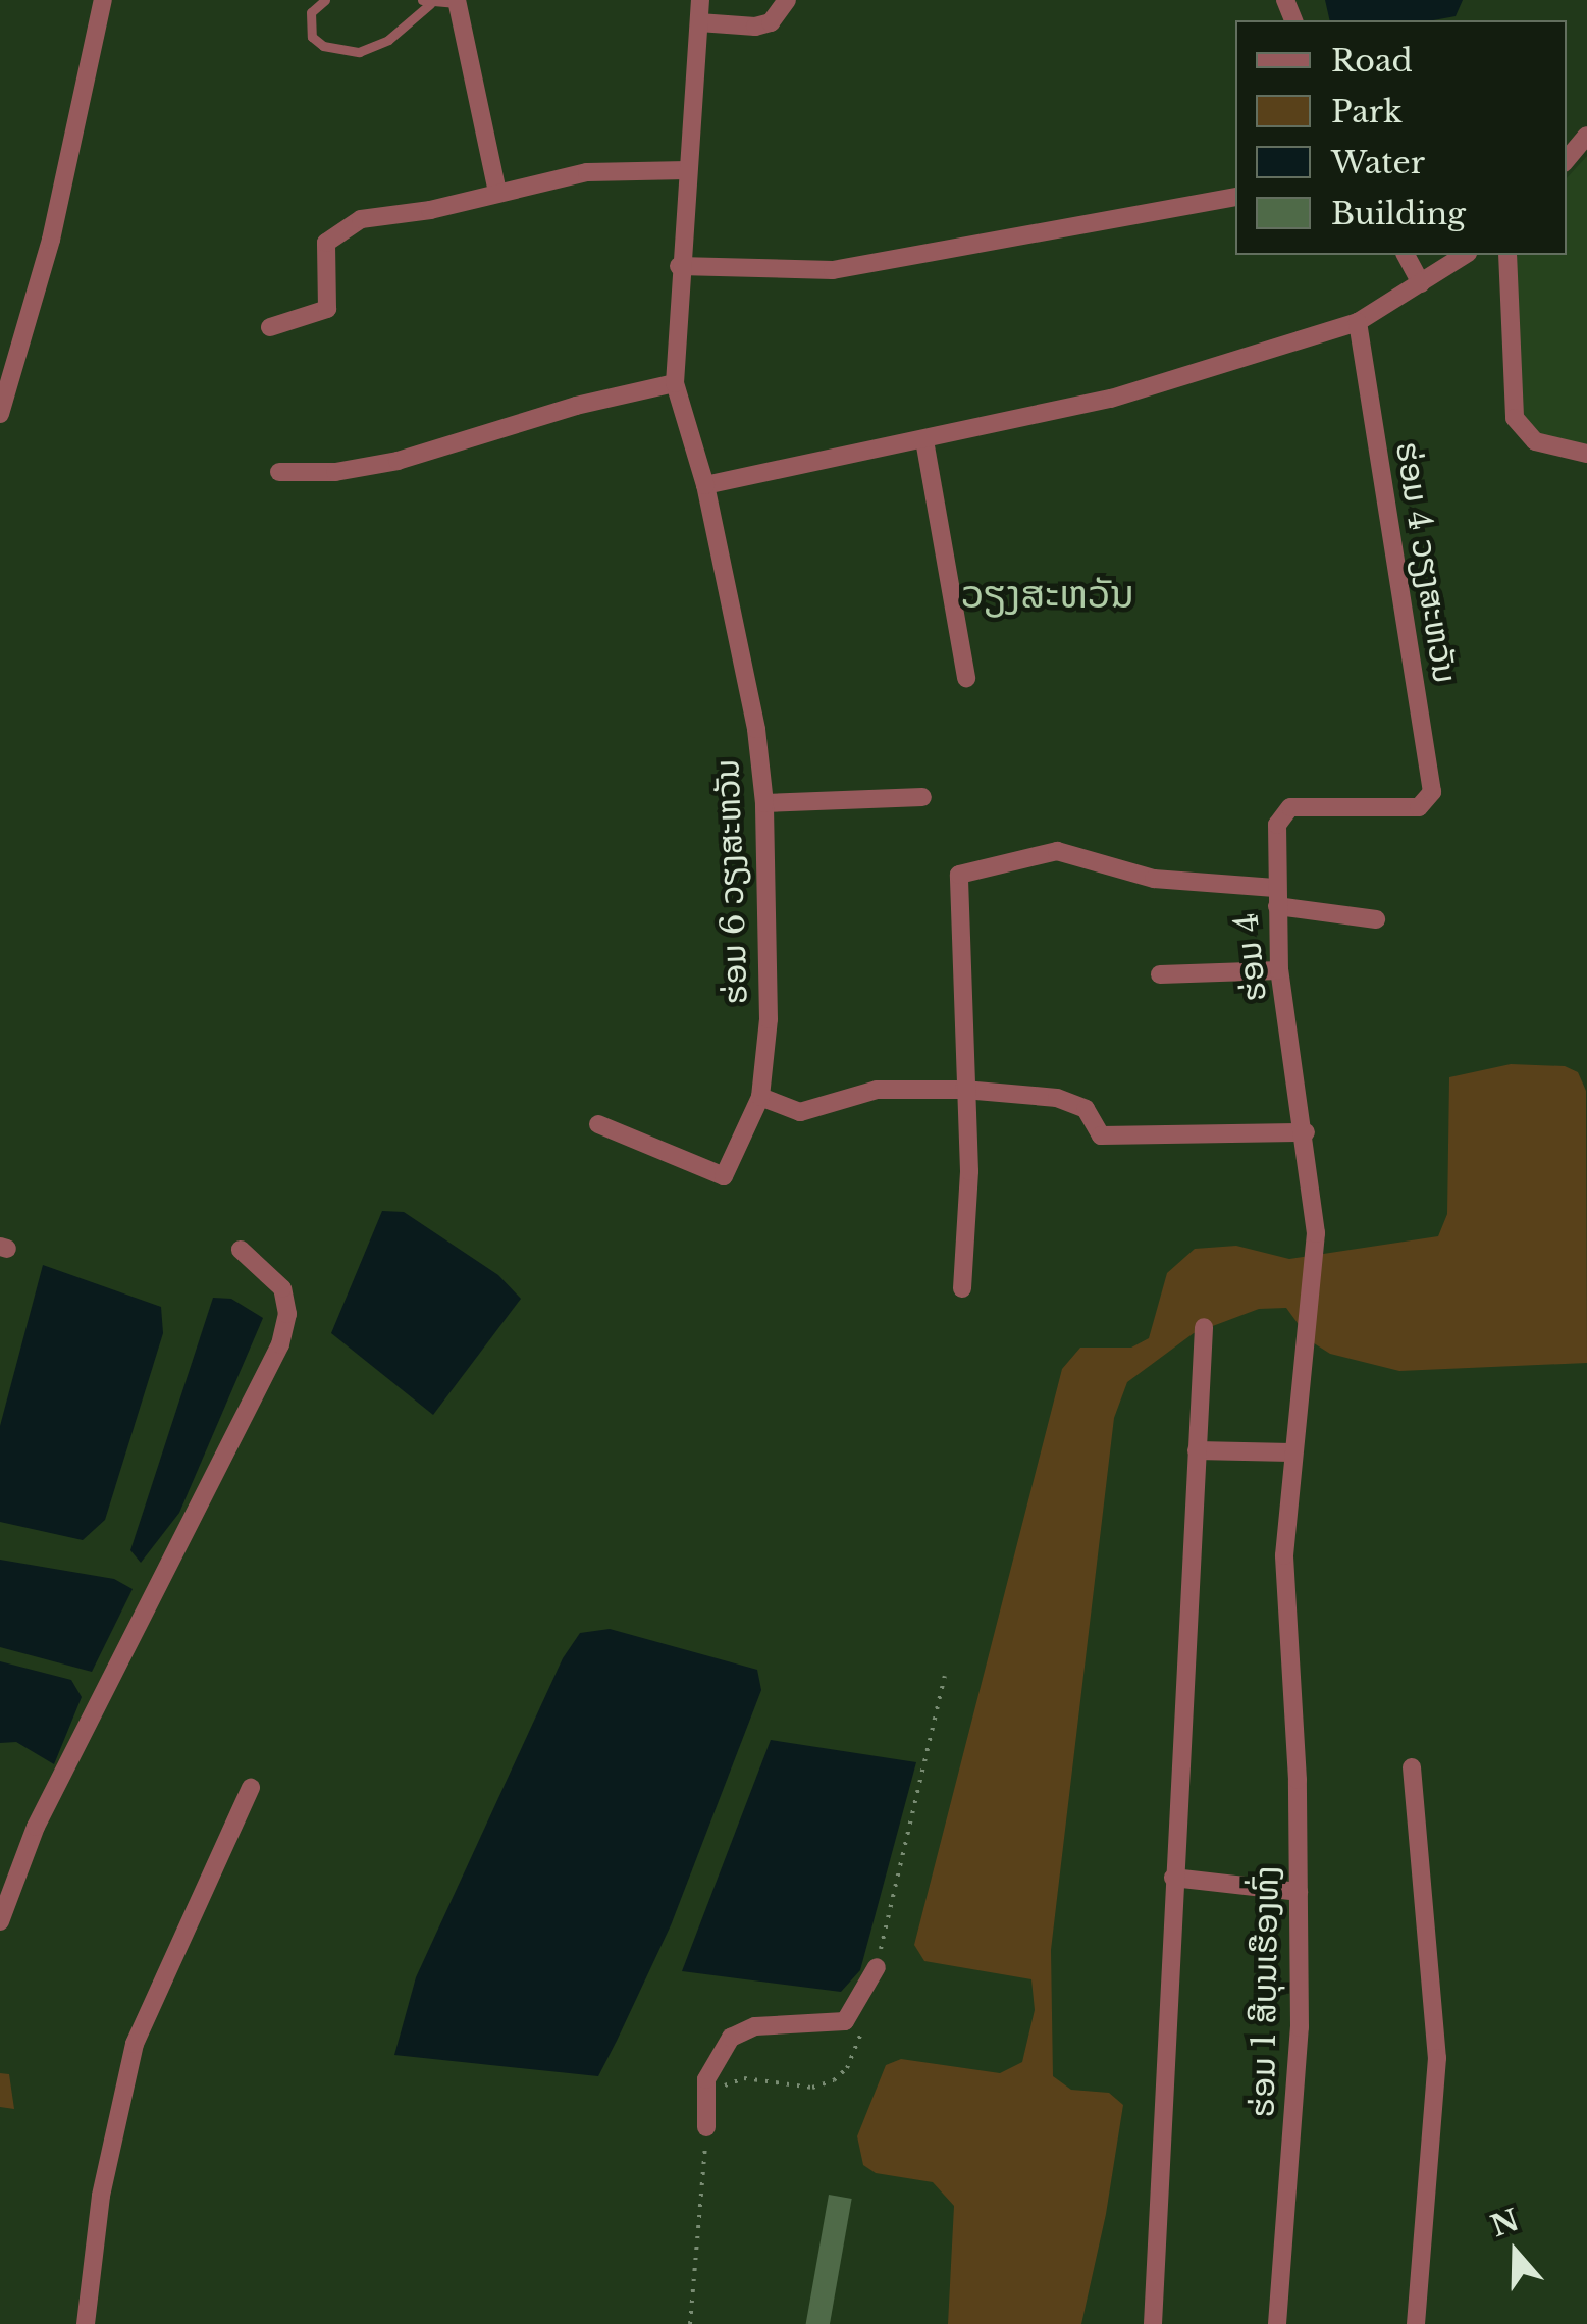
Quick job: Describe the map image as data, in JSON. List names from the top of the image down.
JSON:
{
  "streets": {
    "street": [
      "ຮ່ອມ 4 ວຽງສະຫວັນ",
      "ຮ່ອມ 6 ວຽງສະຫວັນ",
      "ຮ່ອມ 4",
      "ຮ່ອມ 1 ສີບຸນເຮືອງທົ່ງ"
    ]
  },
  "crossings": [
    ["ຮ່ອມ 4 ວຽງສະຫວັນ", "ຮ່ອມ 4"],
    ["ຮ່ອມ 4", "ຮ່ອມ 1 ສີບຸນເຮືອງທົ່ງ"]
  ],
  "districts": ["ວຽງສະຫວັນ"],
  "legend": [
    "Road",
    "Park",
    "Water",
    "Building"
  ],
  "north": "top"
}
